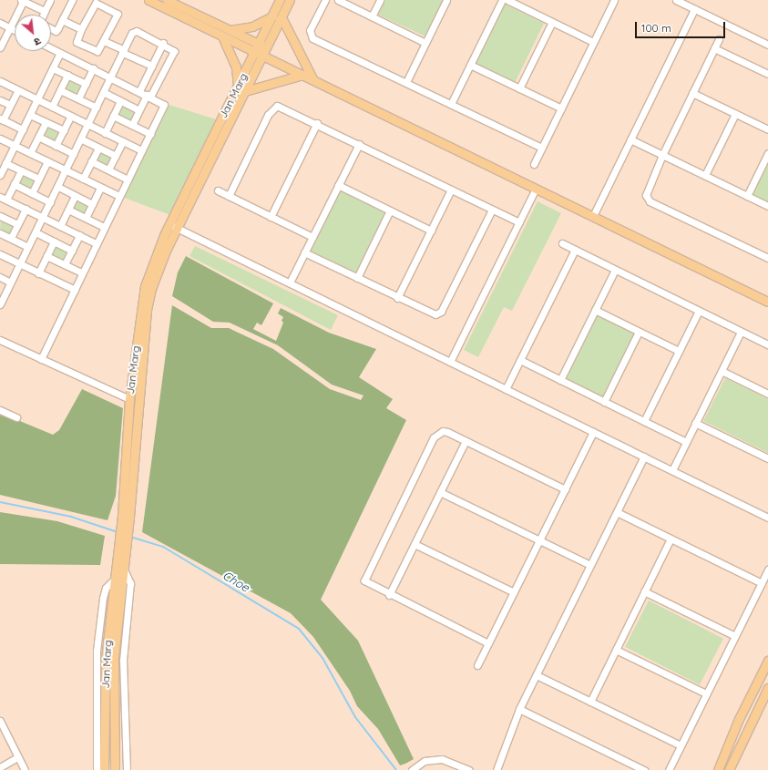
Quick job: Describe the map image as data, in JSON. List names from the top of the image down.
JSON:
{
  "streets": {
    "main road": ["Jan Marg"]
  },
  "water": ["Choe"],
  "scale_bar": "100 m",
  "north": "bottom right"
}
